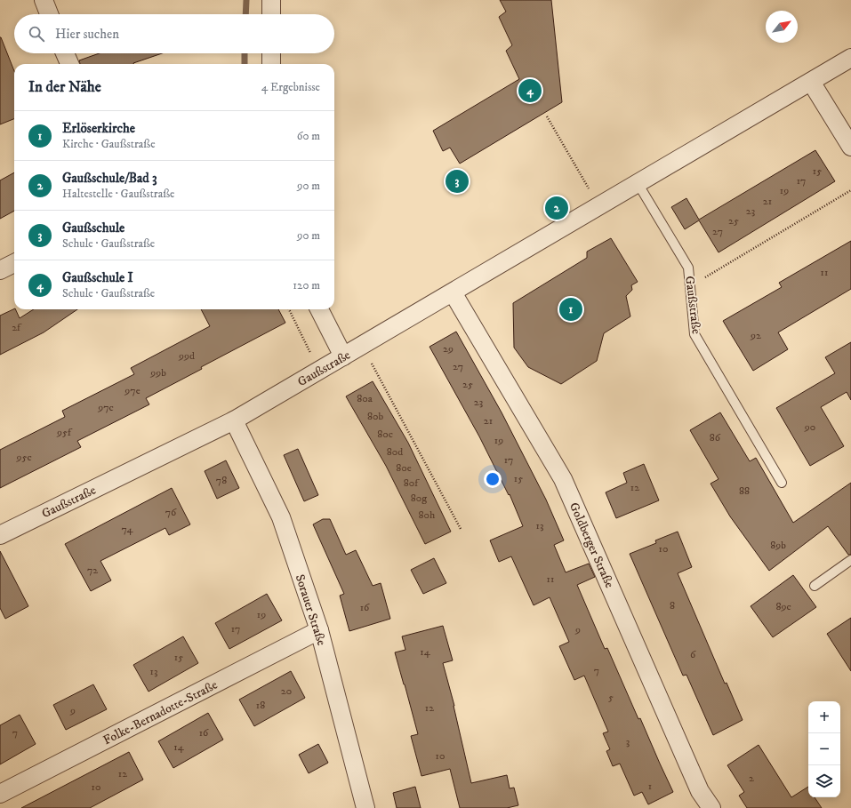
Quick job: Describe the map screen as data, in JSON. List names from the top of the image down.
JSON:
{
  "streets": {
    "street": [
      "Gaußstraße",
      "Goldberger Straße",
      "Sorauer Straße",
      "Folke-Bernadotte-Straße"
    ]
  },
  "crossings": [
    ["Gaußstraße", "Goldberger Straße"],
    ["Gaußstraße", "Sorauer Straße"],
    ["Sorauer Straße", "Folke-Bernadotte-Straße"]
  ],
  "house_numbers": [
    "15",
    "17",
    "19",
    "21",
    "23",
    "25",
    "27",
    "11",
    "2f",
    "92",
    "29",
    "99d",
    "27",
    "99b",
    "25",
    "97e",
    "80a",
    "23",
    "97c",
    "80b",
    "21",
    "90",
    "95f",
    "80c",
    "86",
    "19",
    "80d",
    "95c",
    "17",
    "80e",
    "15",
    "78",
    "80f",
    "12",
    "88",
    "80g",
    "76",
    "80h",
    "13",
    "74",
    "89b",
    "10",
    "72",
    "11",
    "8",
    "89c",
    "16",
    "19",
    "17",
    "9",
    "14",
    "6",
    "15",
    "7",
    "13",
    "20",
    "5",
    "18",
    "12",
    "9",
    "7",
    "16",
    "3",
    "14",
    "10",
    "12",
    "2",
    "1",
    "10"
  ],
  "north": "top right",
  "page": {
    "search": "Hier suchen",
    "heading": ["In der Nähe", "4 Ergebnisse"],
    "pins": [
      "4",
      "3",
      "2",
      "1"
    ],
    "list": [
      {
        "mark": "1",
        "name": "Erlöserkirche",
        "note": "Kirche · Gaußstraße",
        "value": "60 m"
      },
      {
        "mark": "2",
        "name": "Gaußschule/Bad 3",
        "note": "Haltestelle · Gaußstraße",
        "value": "90 m"
      },
      {
        "mark": "3",
        "name": "Gaußschule",
        "note": "Schule · Gaußstraße",
        "value": "90 m"
      },
      {
        "mark": "4",
        "name": "Gaußschule I",
        "note": "Schule · Gaußstraße",
        "value": "120 m"
      }
    ],
    "map_buttons": ["+", "−"]
  }
}
